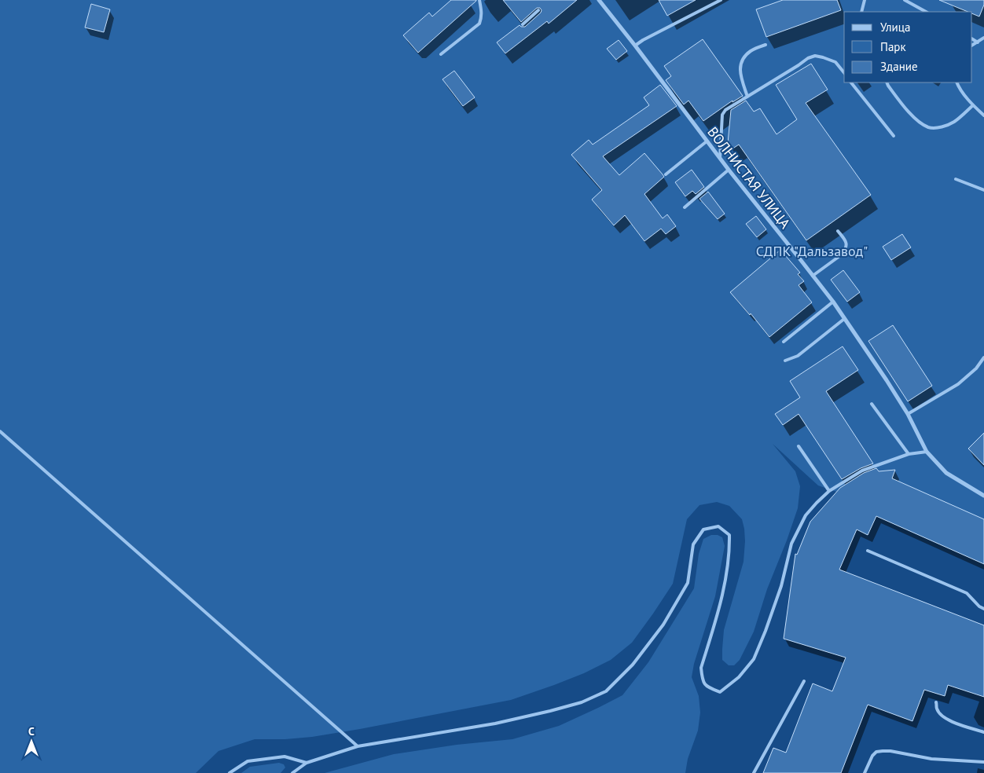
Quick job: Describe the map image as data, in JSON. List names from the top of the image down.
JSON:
{
  "streets": {
    "street": ["ВОЛНИСТАЯ УЛИЦА"]
  },
  "parks": ["СДПК \"Дальзавод\""],
  "legend": ["Улица", "Парк", "Здание"],
  "north": "top"
}
